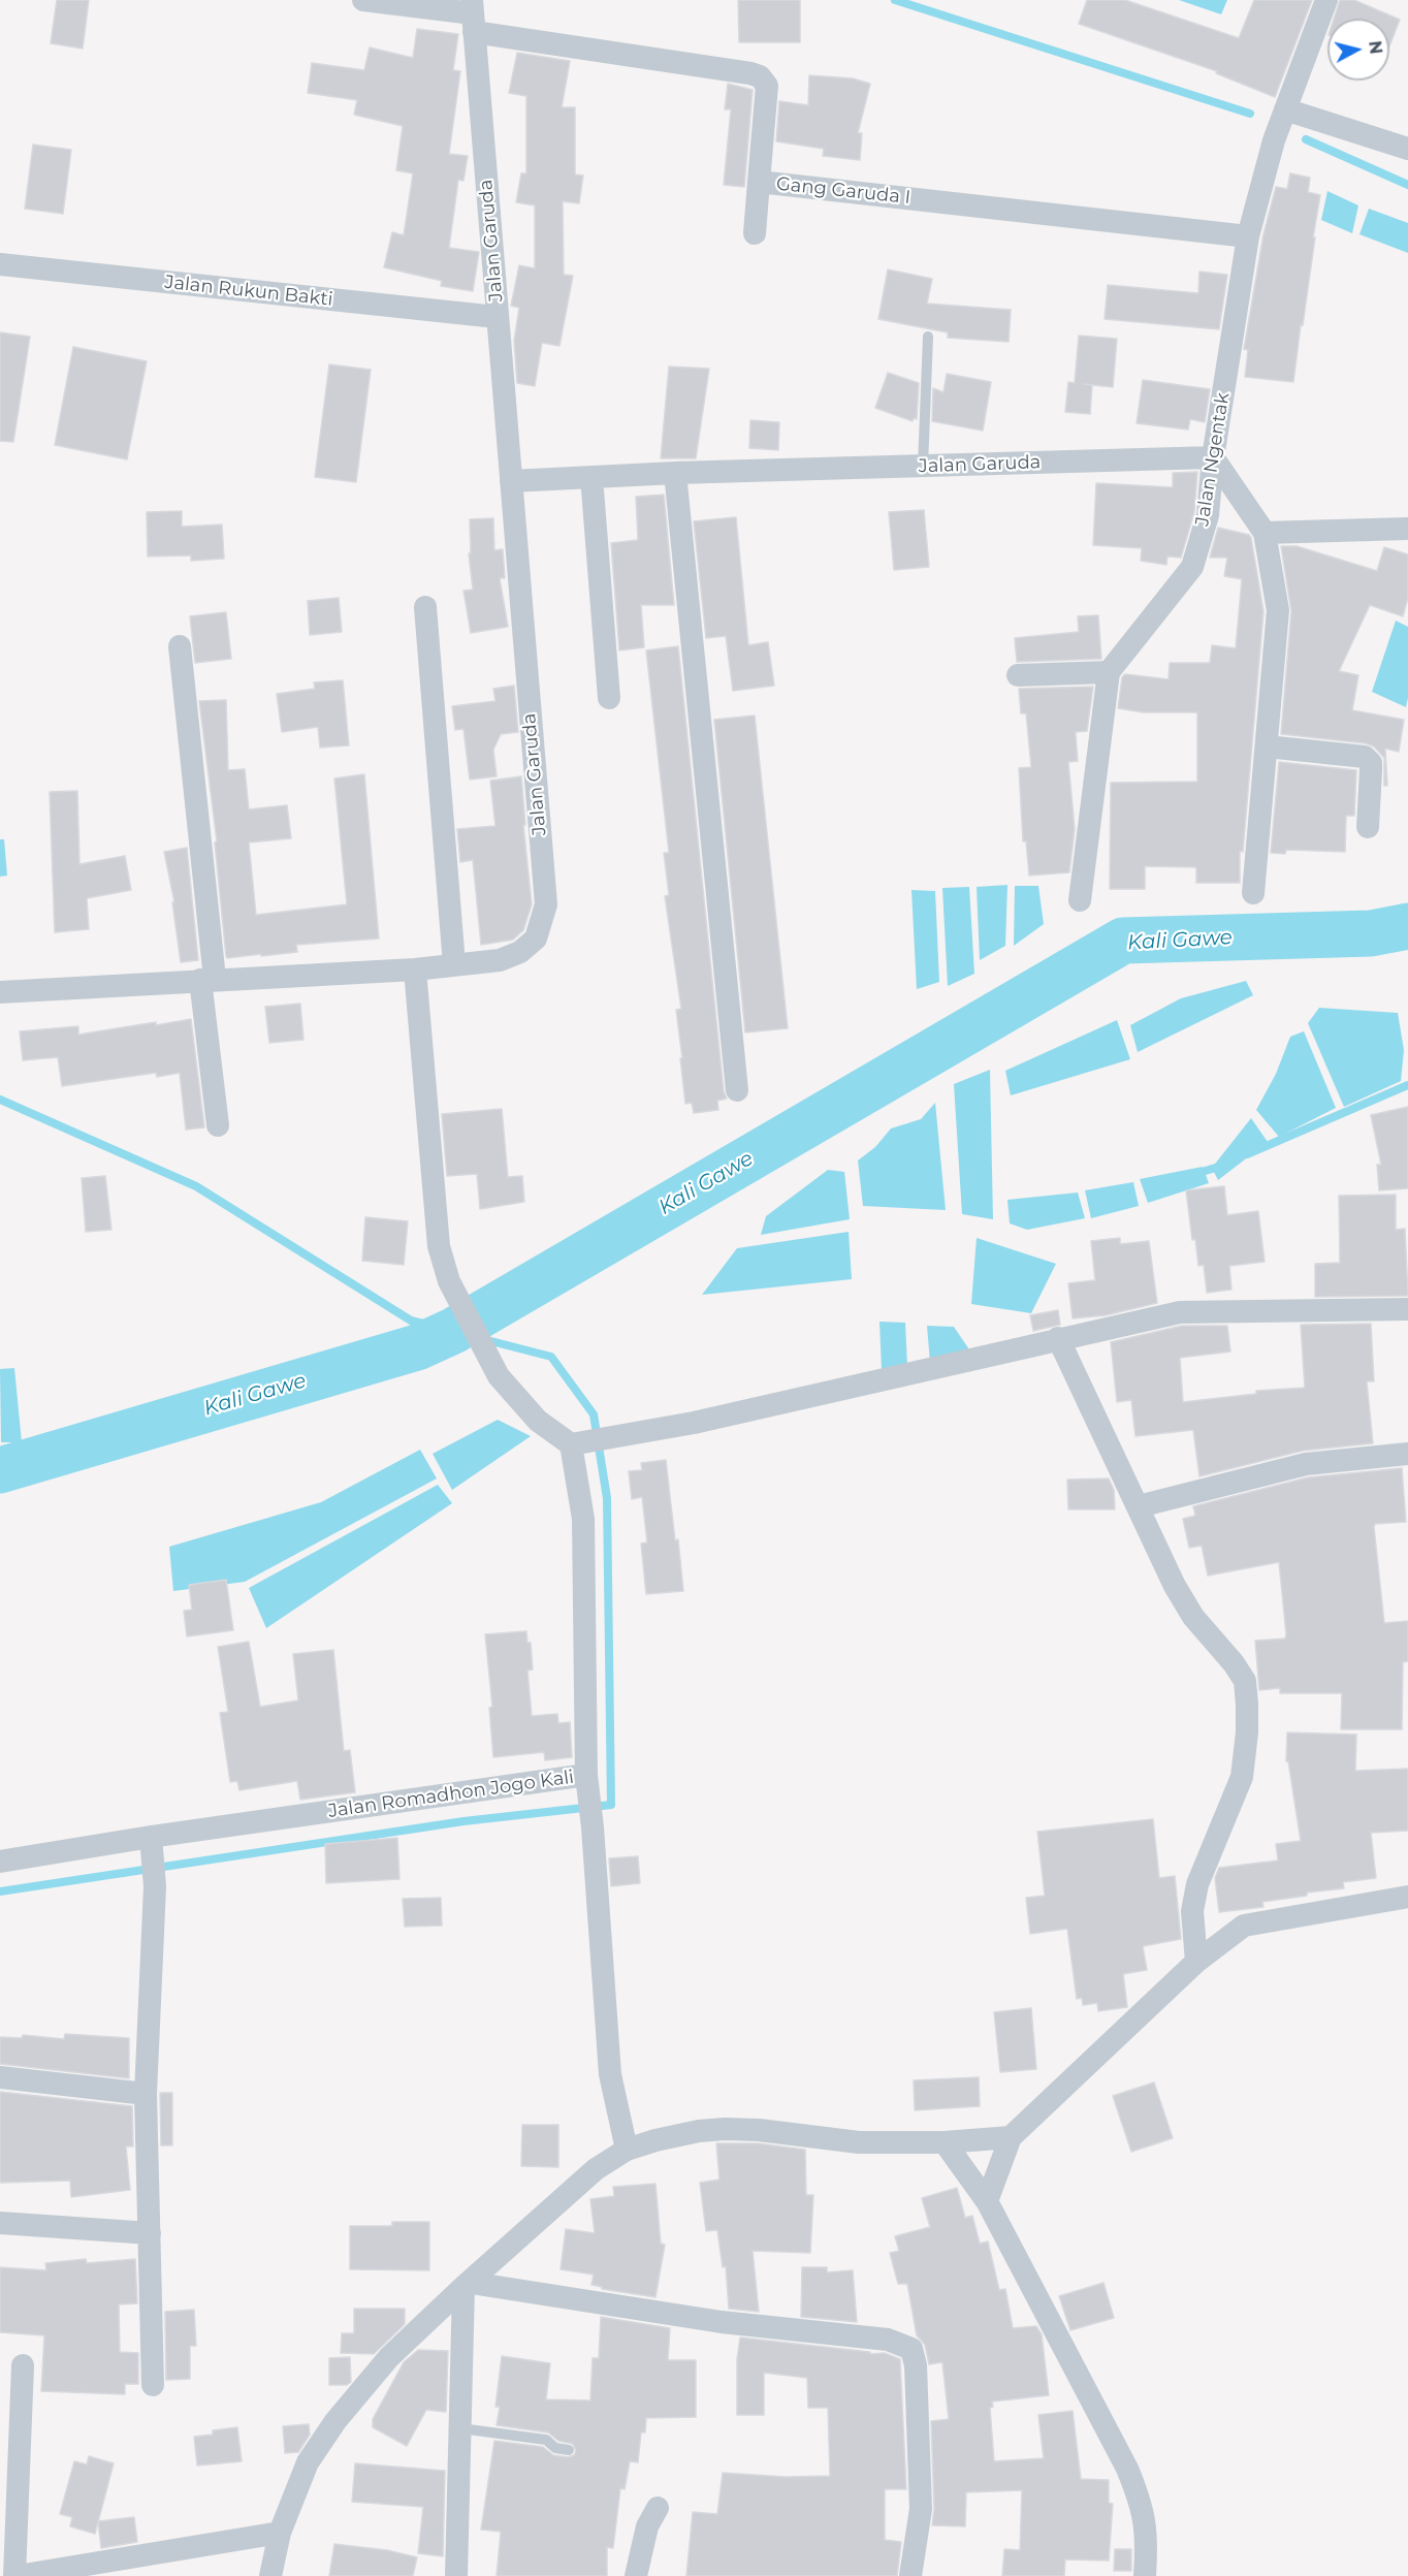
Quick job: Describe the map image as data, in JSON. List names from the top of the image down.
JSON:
{
  "streets": {
    "street": [
      "Gang Garuda I",
      "Jalan Garuda",
      "Jalan Rukun Bakti",
      "Jalan Ngentak",
      "Jalan Romadhon Jogo Kali"
    ]
  },
  "crossings": [
    ["Gang Garuda I", "Jalan Garuda"],
    ["Gang Garuda I", "Jalan Ngentak"],
    ["Jalan Garuda", "Jalan Rukun Bakti"],
    ["Jalan Garuda", "Jalan Ngentak"]
  ],
  "water": ["Kali Gawe"],
  "north": "right"
}
